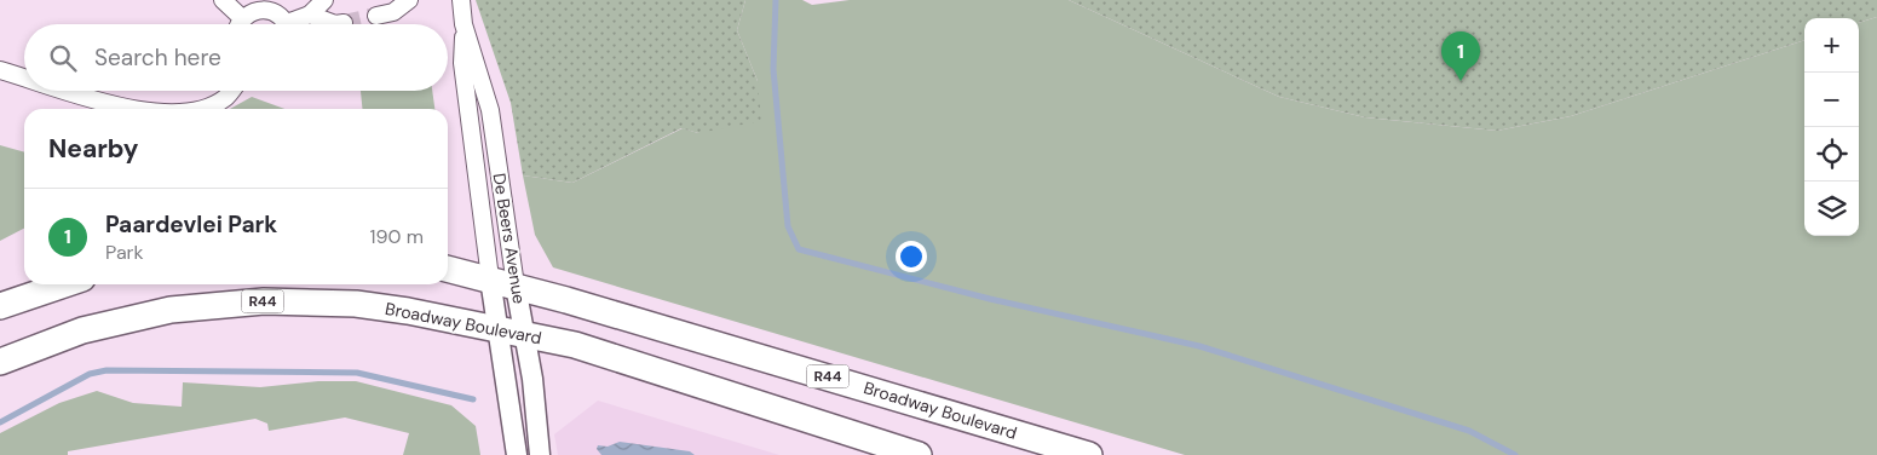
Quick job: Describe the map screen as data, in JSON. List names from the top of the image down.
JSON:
{
  "streets": {
    "main road": ["R44", "Broadway Boulevard"],
    "street": ["De Beers Avenue"]
  },
  "crossings": [
    ["De Beers Avenue", "Broadway Boulevard"]
  ],
  "page": {
    "map_buttons": ["+", "−"],
    "search": "Search here",
    "pins": "1",
    "heading": "Nearby",
    "list": [
      {
        "mark": "1",
        "name": "Paardevlei Park",
        "note": "Park",
        "value": "190 m"
      }
    ]
  }
}
